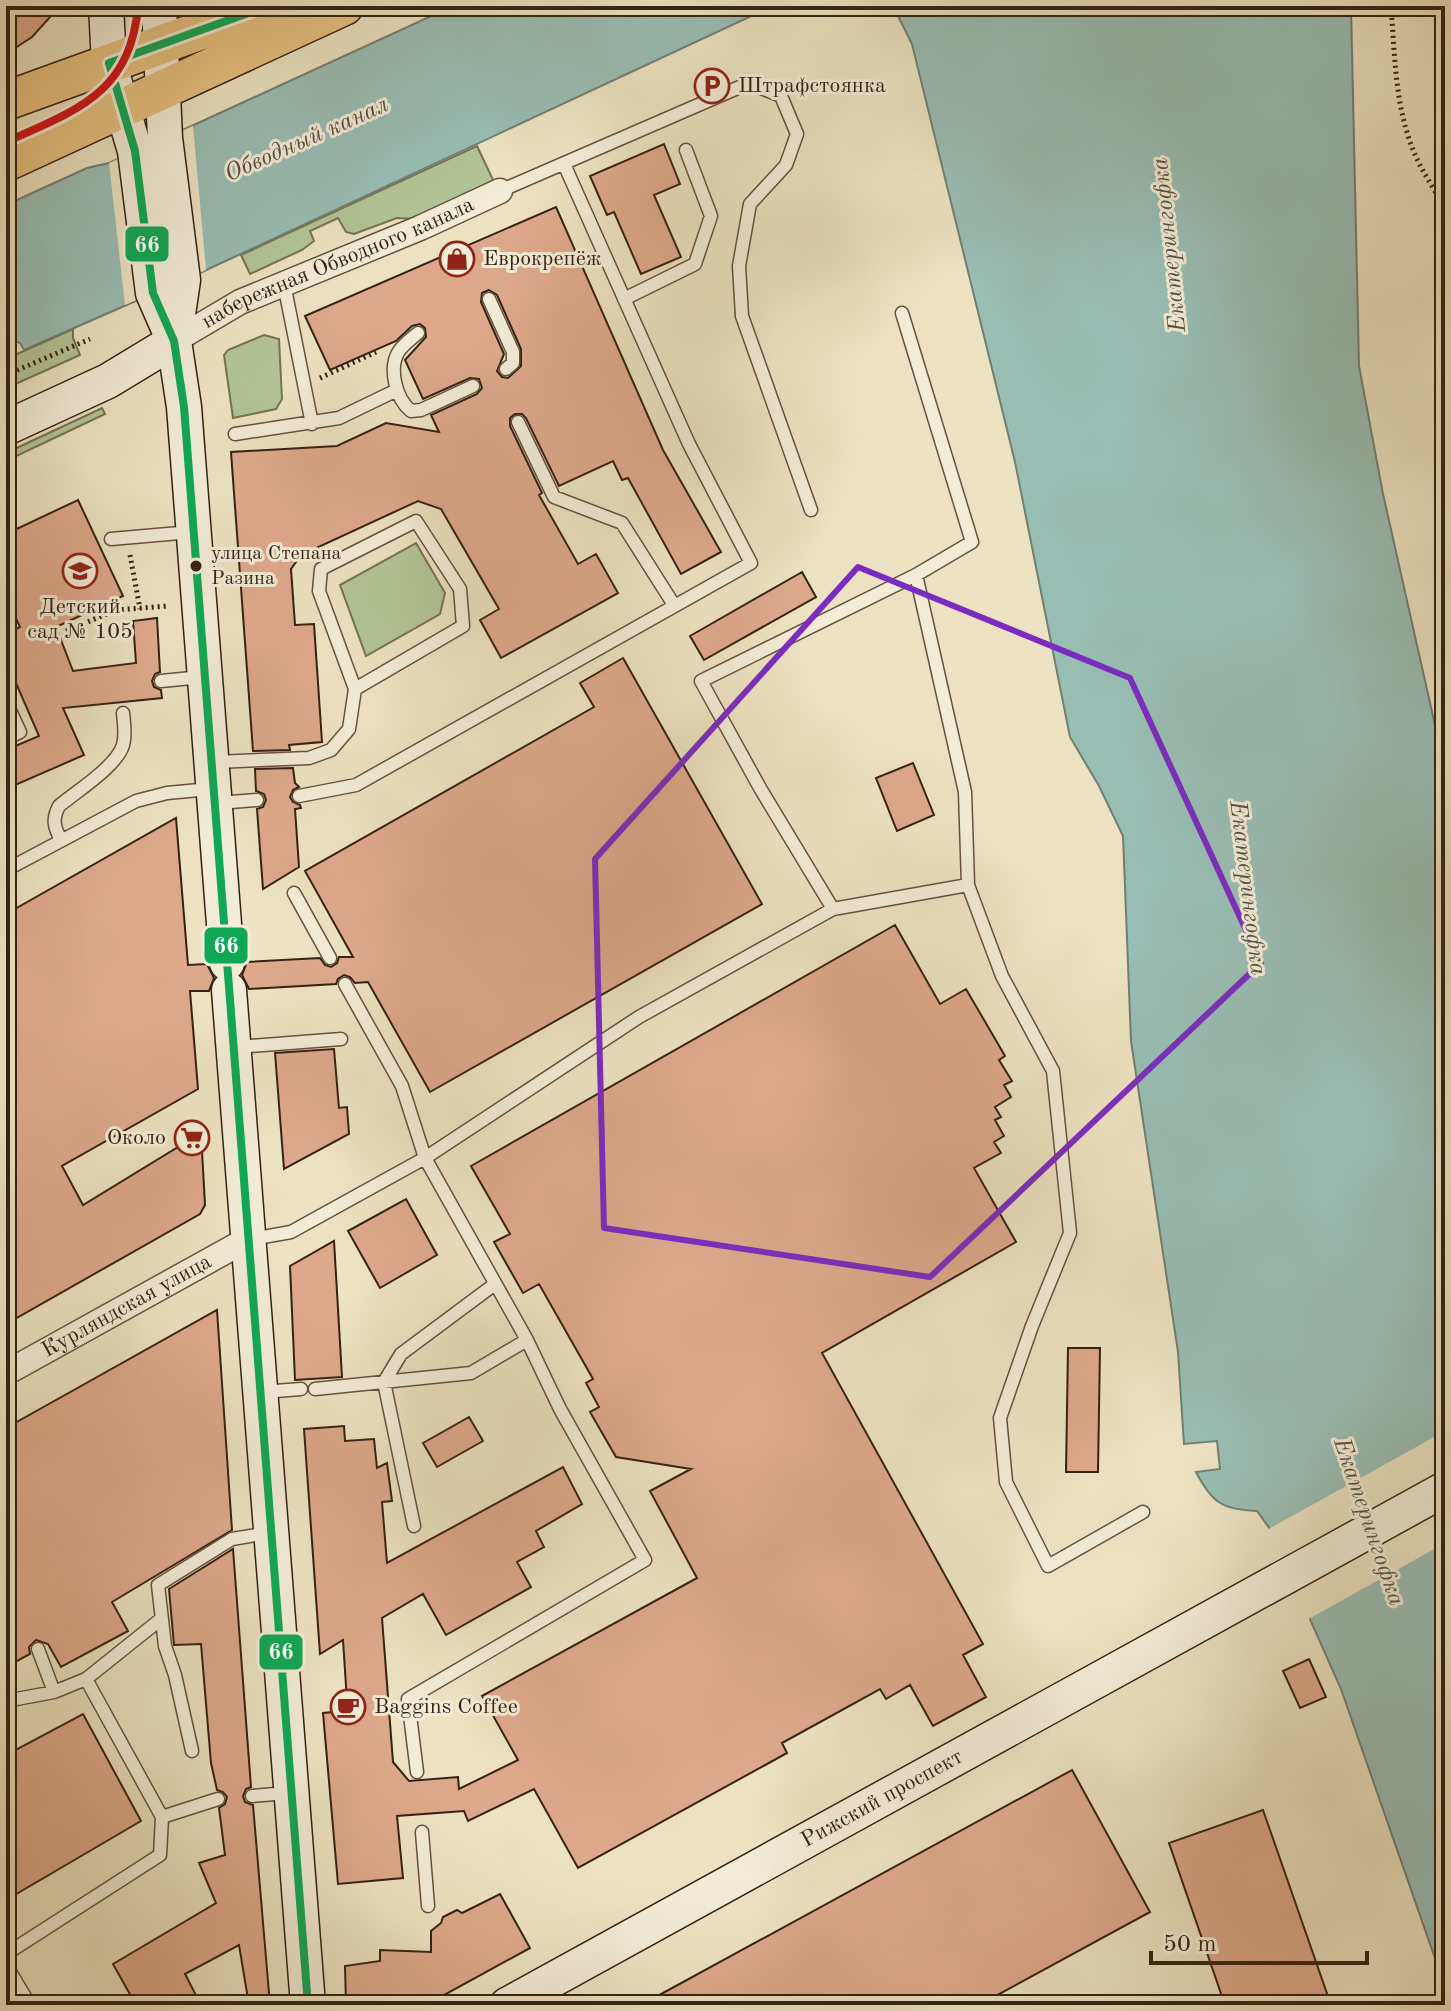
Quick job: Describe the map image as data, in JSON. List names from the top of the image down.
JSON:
{
  "streets": {
    "street": ["набережная Обводного канала", "Курляндская улица", "Рижский проспект"]
  },
  "water": ["Обводный канал", "Екатерингофка"],
  "places": {
    "parking": ["Штрафстоянка"],
    "shop": ["Еврокрепёж"],
    "other": ["улица Степана Разина"],
    "school or university": ["Детский сад № 105"],
    "supermarket": ["Около"],
    "cafe": ["Baggins Coffee"]
  },
  "lines": ["transit line 66"],
  "scale_bar": "50 m"
}
